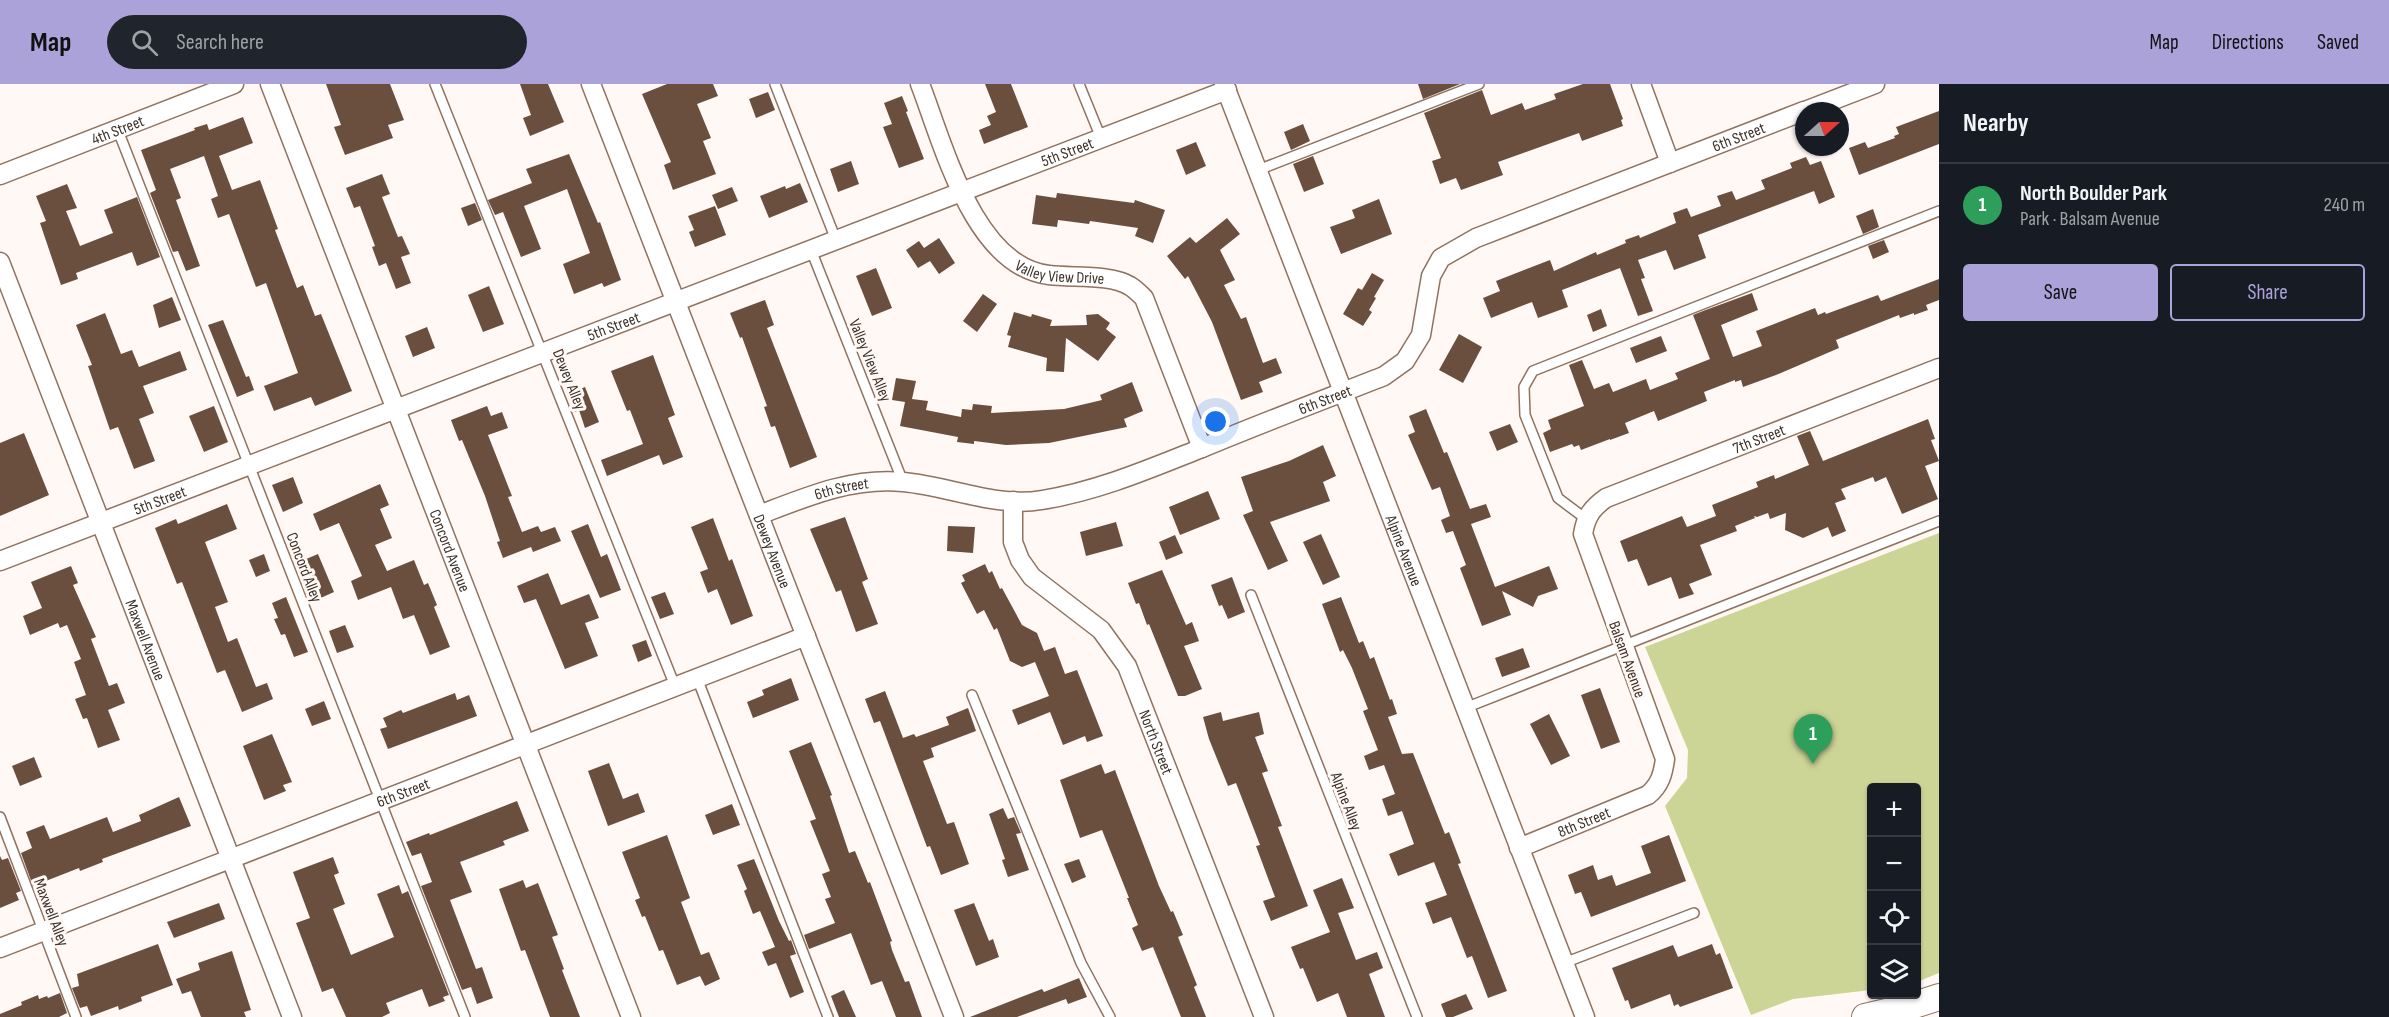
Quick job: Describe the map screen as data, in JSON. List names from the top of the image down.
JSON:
{
  "streets": {
    "street": [
      "4th Street",
      "6th Street",
      "5th Street",
      "Valley View Drive",
      "7th Street",
      "Alpine Avenue",
      "Concord Avenue",
      "Dewey Avenue",
      "Maxwell Avenue",
      "Balsam Avenue",
      "North Street",
      "8th Street"
    ],
    "lane": [
      "Valley View Alley",
      "Dewey Alley",
      "Concord Alley",
      "Alpine Alley",
      "Maxwell Alley"
    ]
  },
  "crossings": [
    ["4th Street", "Concord Alley"],
    ["6th Street", "Valley View Drive"],
    ["6th Street", "Valley View Alley"],
    ["6th Street", "Dewey Alley"],
    ["6th Street", "Alpine Avenue"],
    ["6th Street", "Concord Avenue"],
    ["6th Street", "Dewey Avenue"],
    ["6th Street", "Concord Alley"],
    ["6th Street", "Maxwell Avenue"],
    ["6th Street", "North Street"],
    ["6th Street", "Maxwell Alley"],
    ["5th Street", "Valley View Drive"],
    ["5th Street", "Valley View Alley"],
    ["5th Street", "Dewey Alley"],
    ["5th Street", "Alpine Avenue"],
    ["5th Street", "Concord Avenue"],
    ["5th Street", "Dewey Avenue"],
    ["5th Street", "Concord Alley"],
    ["5th Street", "Maxwell Avenue"],
    ["7th Street", "Balsam Avenue"],
    ["Alpine Avenue", "8th Street"],
    ["Balsam Avenue", "8th Street"]
  ],
  "north": "right",
  "page": {
    "header": "Map",
    "search": "Search here",
    "nav": ["Map", "Directions", "Saved"],
    "heading": "Nearby",
    "list": [
      {
        "mark": "1",
        "name": "North Boulder Park",
        "note": "Park · Balsam Avenue",
        "value": "240 m"
      }
    ],
    "buttons": ["Save", "Share"],
    "pins": "1",
    "map_buttons": ["+", "−"]
  }
}
